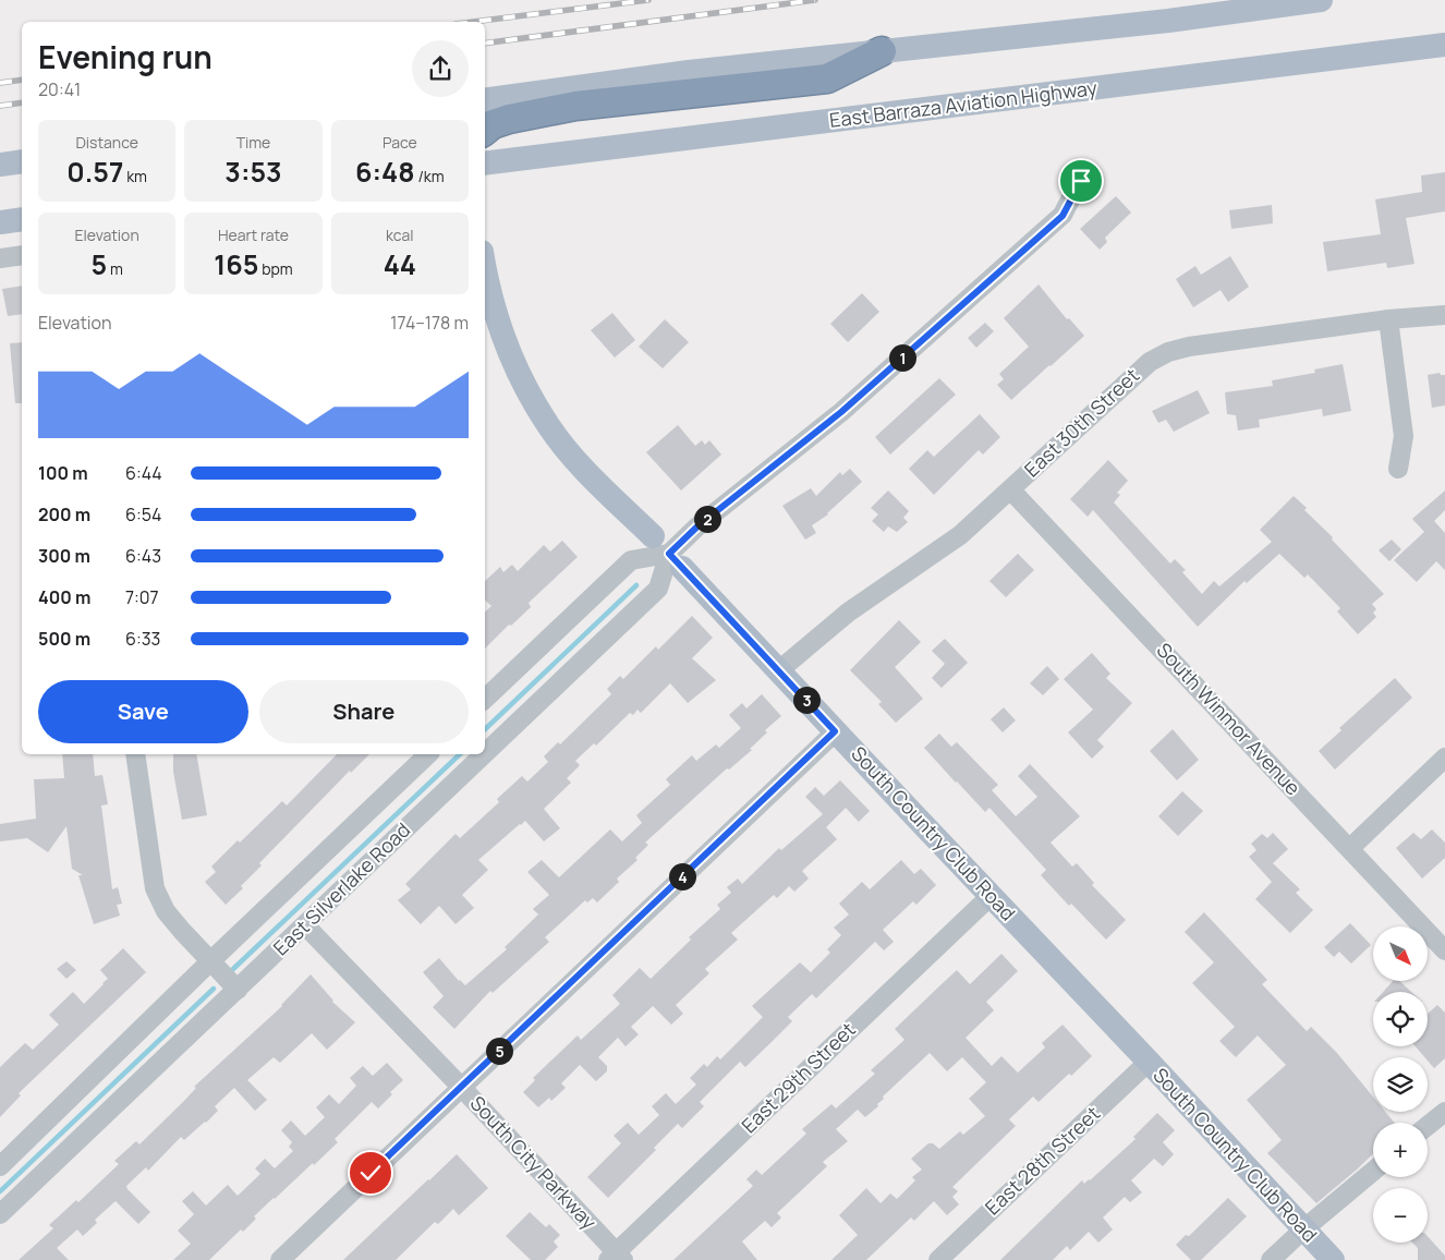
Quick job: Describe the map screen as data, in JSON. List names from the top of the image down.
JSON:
{
  "streets": {
    "main road": ["East Barraza Aviation Highway", "South Country Club Road"],
    "street": [
      "East 30th Street",
      "South Winmor Avenue",
      "East Silverlake Road",
      "East 29th Street",
      "East 28th Street",
      "South City Parkway"
    ]
  },
  "crossings": [
    ["East 30th Street", "South Winmor Avenue"],
    ["East 30th Street", "South Country Club Road"],
    ["South Country Club Road", "East Silverlake Road"],
    ["South Country Club Road", "East 29th Street"],
    ["South Country Club Road", "East 28th Street"],
    ["East Silverlake Road", "South City Parkway"],
    ["East 29th Street", "South City Parkway"]
  ],
  "north": "bottom right",
  "page": {
    "heading": ["Evening run", "20:41"],
    "stats": [
      ["Distance", "0.57 km"],
      ["Time", "3:53"],
      ["Pace", "6:48 /km"],
      ["Elevation", "5 m"],
      ["Heart rate", "165 bpm"],
      ["kcal", "44"]
    ],
    "chart": ["Elevation", "174–178 m"],
    "pins": [
      "1",
      "2",
      "3",
      "4",
      "5"
    ],
    "list": [
      {
        "name": "100 m",
        "note": "6:44"
      },
      {
        "name": "200 m",
        "note": "6:54"
      },
      {
        "name": "300 m",
        "note": "6:43"
      },
      {
        "name": "400 m",
        "note": "7:07"
      },
      {
        "name": "500 m",
        "note": "6:33"
      }
    ],
    "buttons": ["Save", "Share"],
    "map_buttons": ["+", "−"]
  }
}
